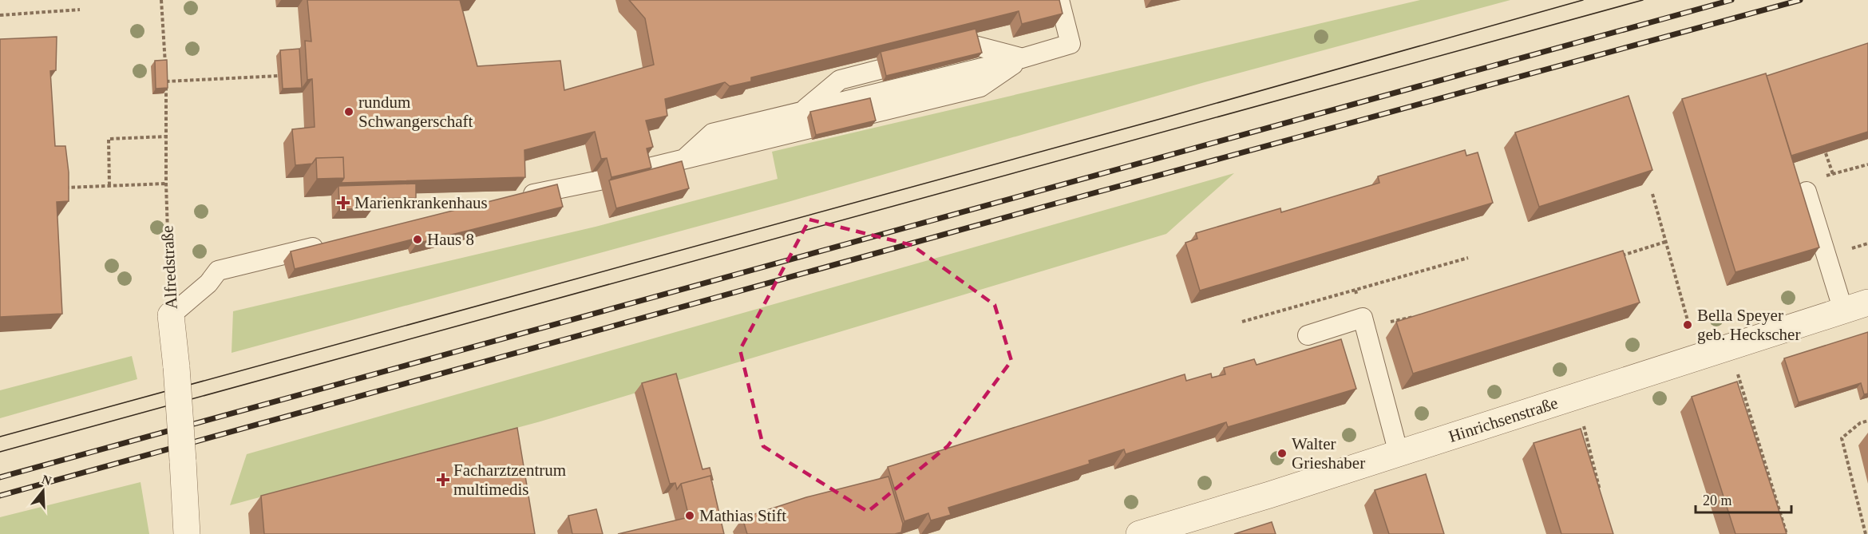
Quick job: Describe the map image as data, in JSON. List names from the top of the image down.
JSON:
{
  "streets": {
    "street": ["Alfredstraße", "Hinrichsenstraße"]
  },
  "places": {
    "other": [
      "rundum Schwangerschaft",
      "Haus 8",
      "Bella Speyer geb. Heckscher",
      "Walter Grieshaber",
      "Mathias Stift"
    ],
    "health": ["Marienkrankenhaus", "Facharztzentrum multimedis"]
  },
  "scale_bar": "20 m",
  "north": "top"
}
